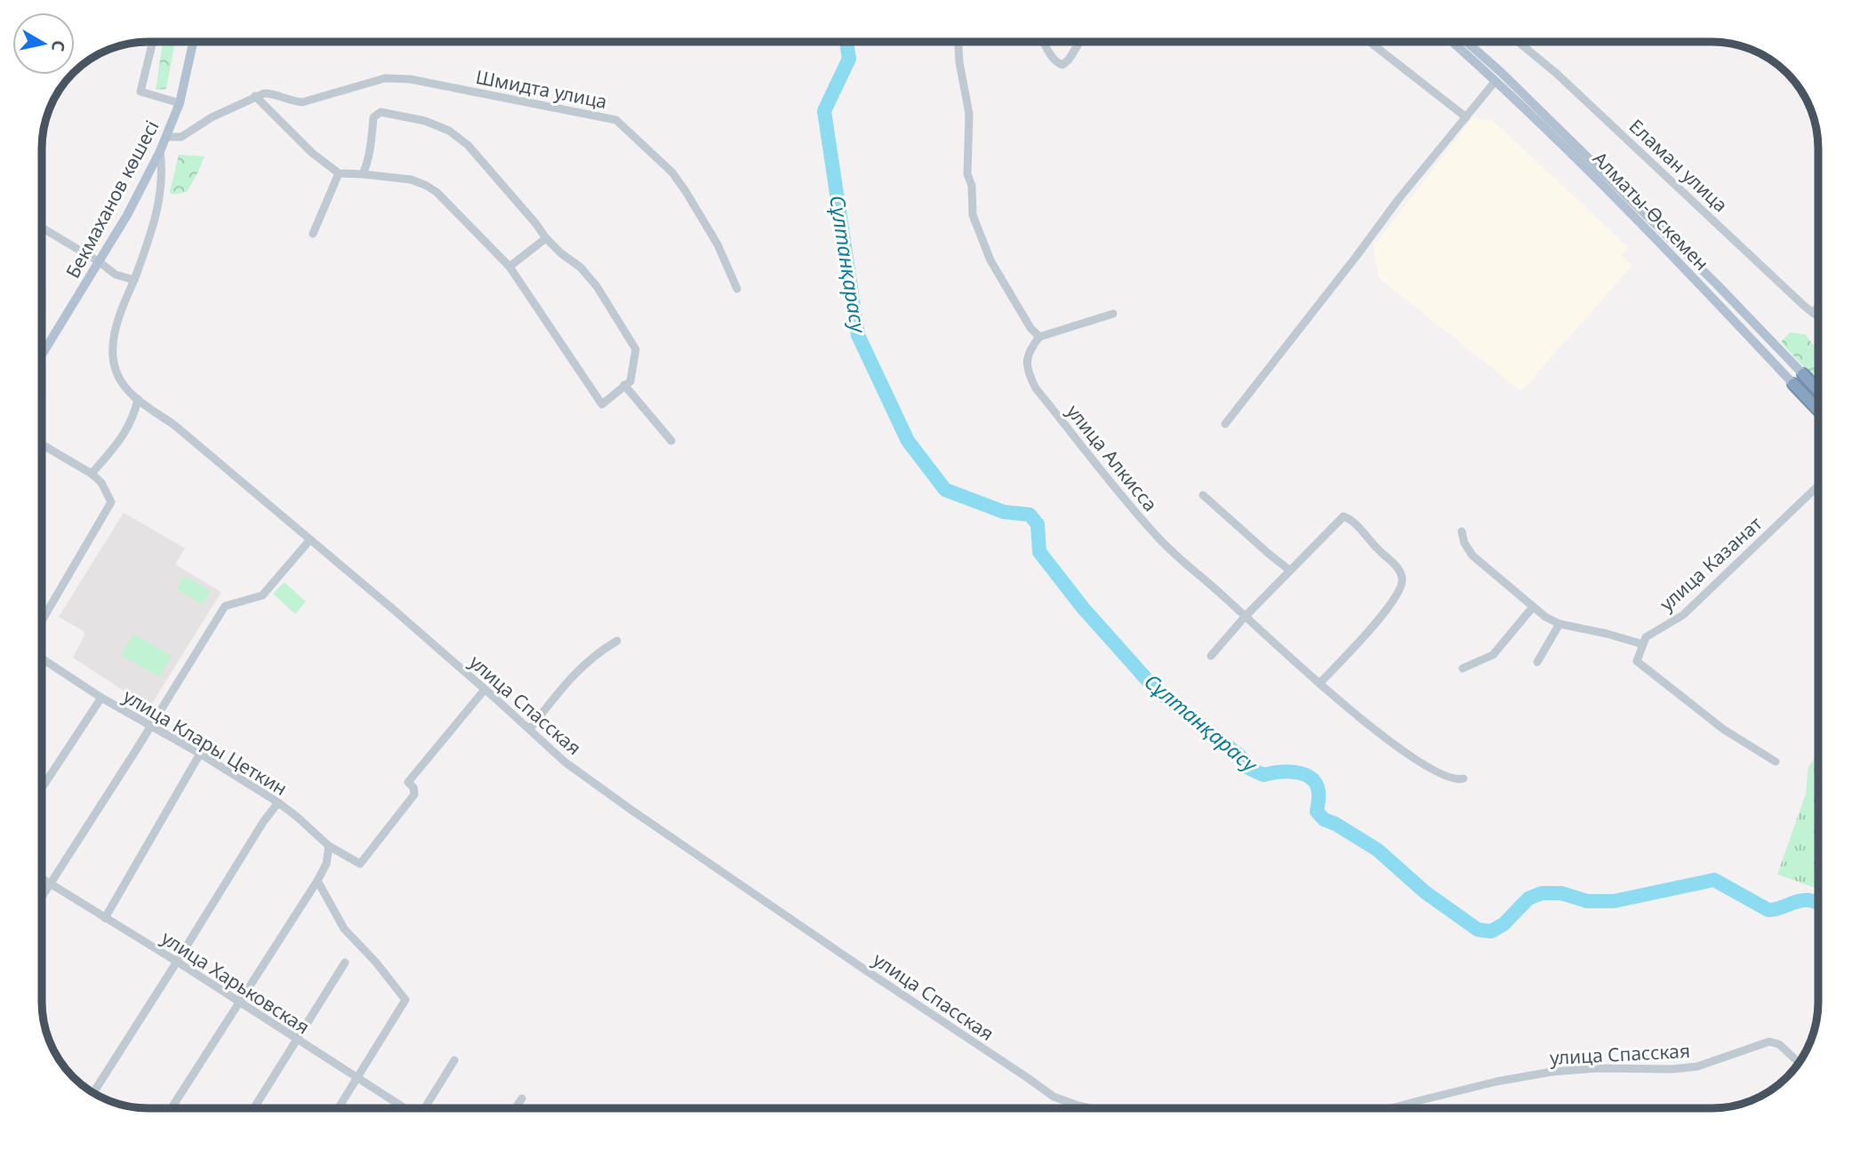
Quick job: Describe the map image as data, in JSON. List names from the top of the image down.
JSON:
{
  "streets": {
    "highway": ["Алматы-Өскемен"],
    "main road": ["Бекмаханов көшесі"],
    "street": [
      "Шмидта улица",
      "Еламан улица",
      "улица Алкисса",
      "улица Казанат",
      "улица Спасская",
      "улица Клары Цеткин",
      "улица Харьковская"
    ]
  },
  "crossings": [
    ["Бекмаханов көшесі", "улица Спасская"],
    ["улица Спасская", "улица Клары Цеткин"]
  ],
  "water": ["Сұлтанқарасу"],
  "north": "right"
}
